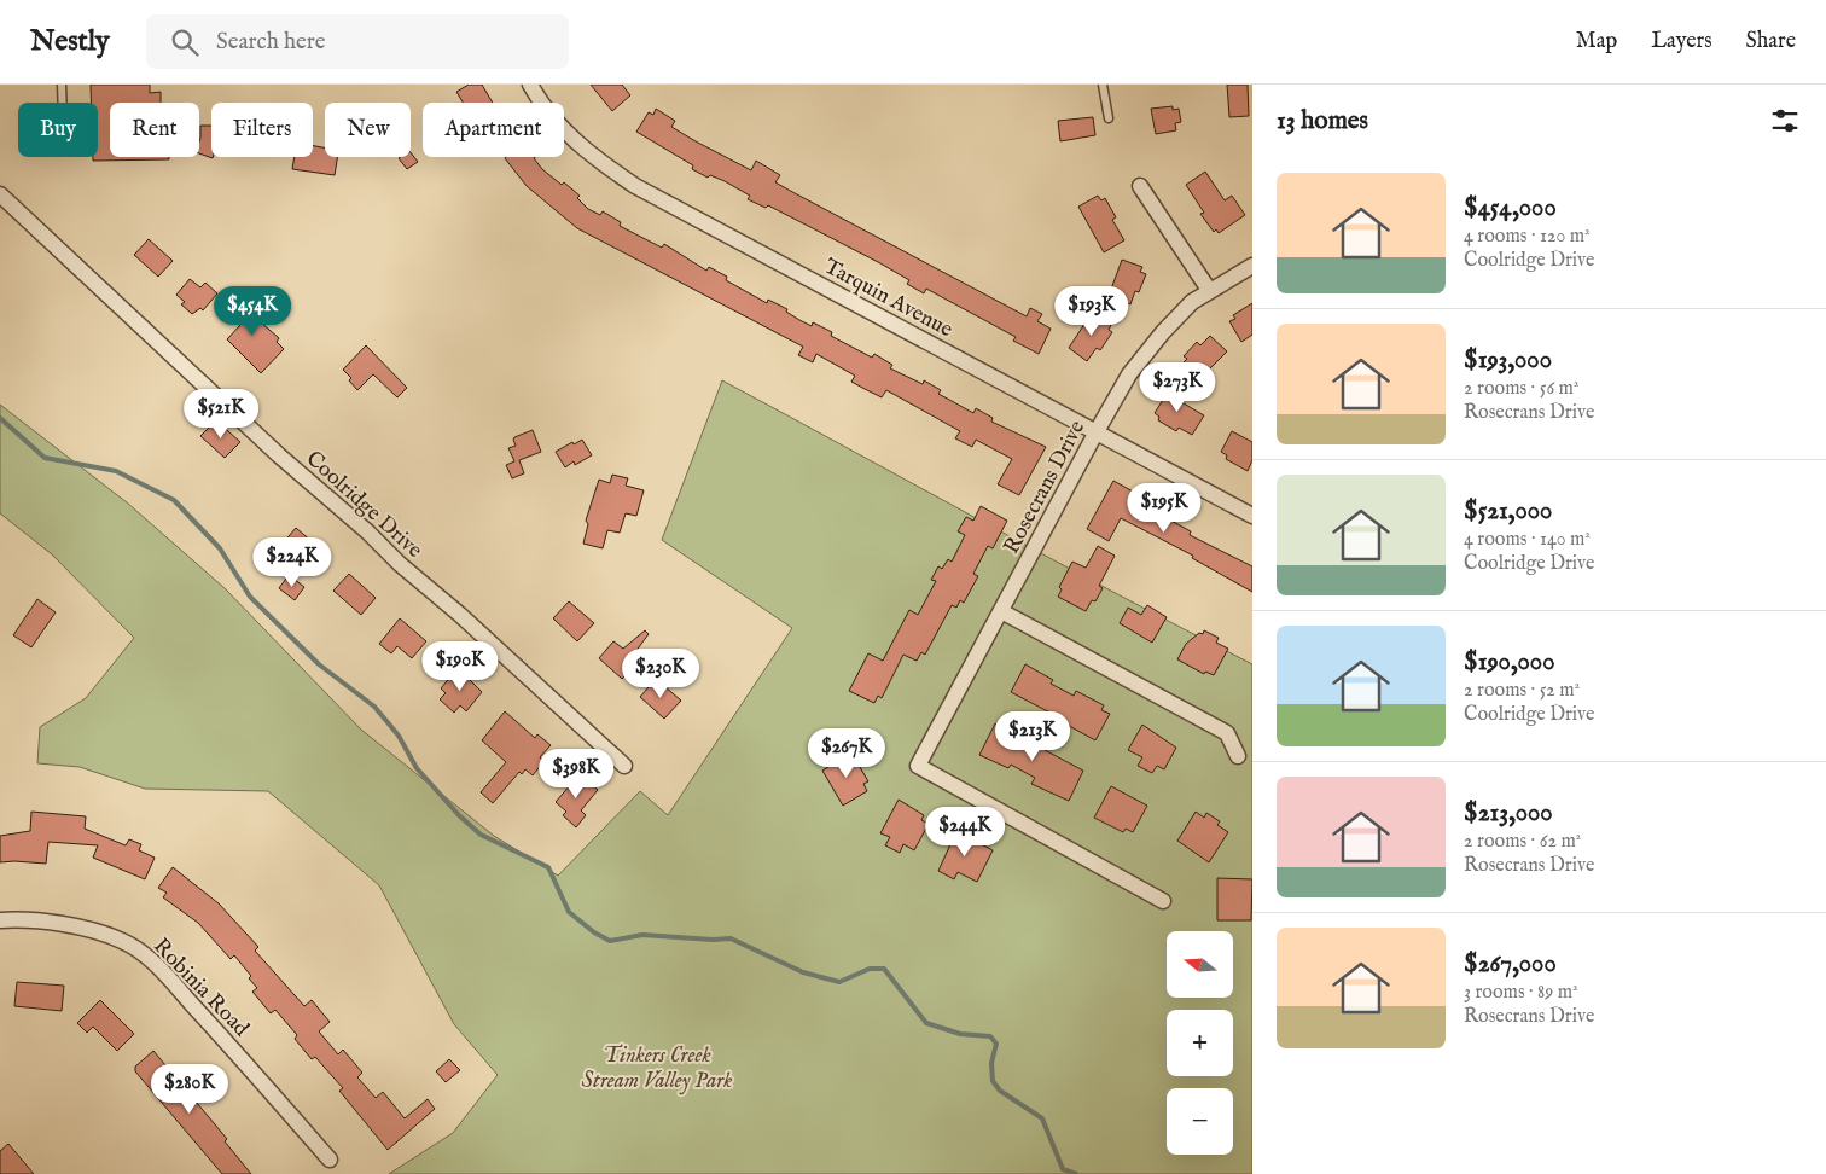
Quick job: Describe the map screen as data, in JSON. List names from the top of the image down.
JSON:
{
  "streets": {
    "street": [
      "Tarquin Avenue",
      "Rosecrans Drive",
      "Coolridge Drive",
      "Robinia Road"
    ]
  },
  "crossings": [
    ["Tarquin Avenue", "Rosecrans Drive"]
  ],
  "parks": ["Tinkers Creek Stream Valley Park"],
  "north": "left",
  "page": {
    "header": "Nestly",
    "search": "Search here",
    "nav": ["Map", "Layers", "Share"],
    "heading": "13 homes",
    "chip": [
      "Buy",
      "Rent",
      "Filters",
      "New",
      "Apartment"
    ],
    "list": [
      {
        "name": "$454,000",
        "note": "4 rooms · 120 m² · Coolridge Drive"
      },
      {
        "name": "$193,000",
        "note": "2 rooms · 56 m² · Rosecrans Drive"
      },
      {
        "name": "$521,000",
        "note": "4 rooms · 140 m² · Coolridge Drive"
      },
      {
        "name": "$190,000",
        "note": "2 rooms · 52 m² · Coolridge Drive"
      },
      {
        "name": "$213,000",
        "note": "2 rooms · 62 m² · Rosecrans Drive"
      },
      {
        "name": "$267,000",
        "note": "3 rooms · 89 m² · Rosecrans Drive"
      }
    ],
    "price": [
      "$454K",
      "$193K",
      "$273K",
      "$521K",
      "$195K",
      "$224K",
      "$190K",
      "$230K",
      "$213K",
      "$267K",
      "$398K",
      "$244K",
      "$280K"
    ],
    "map_buttons": ["+", "−"]
  }
}
